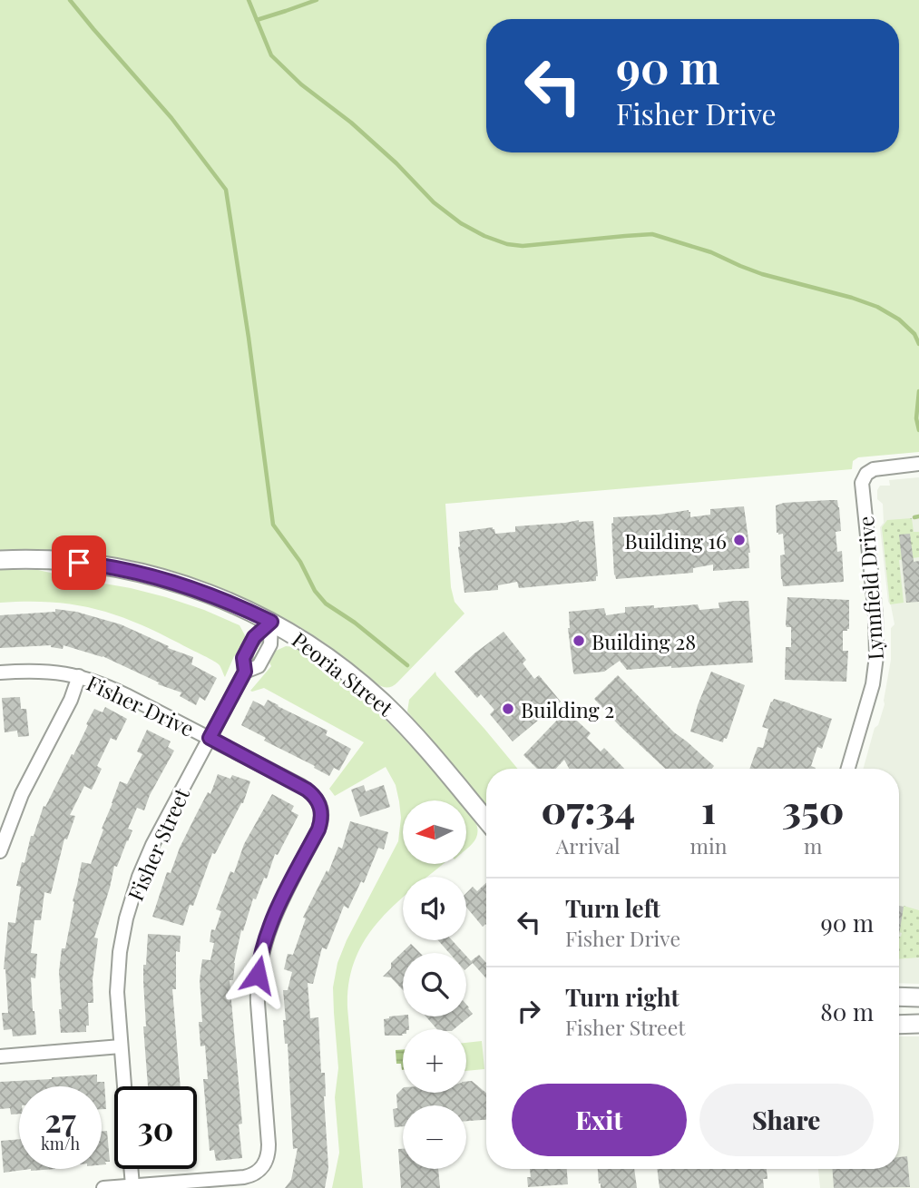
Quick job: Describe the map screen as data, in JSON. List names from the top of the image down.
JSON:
{
  "streets": {
    "main road": ["Peoria Street"],
    "street": ["Lynnfield Drive", "Fisher Drive", "Fisher Street"]
  },
  "crossings": [
    ["Peoria Street", "Fisher Street"],
    ["Fisher Drive", "Fisher Street"]
  ],
  "places": ["Building 16", "Building 28", "Building 2"],
  "north": "left",
  "page": {
    "turn": ["90 m", "Fisher Drive"],
    "eta": [
      "07:34",
      "Arrival",
      "1",
      "min",
      "350",
      "m"
    ],
    "map_buttons": ["+", "−"],
    "list": [
      {
        "name": "Turn left",
        "note": "Fisher Drive",
        "value": "90 m"
      },
      {
        "name": "Turn right",
        "note": "Fisher Street",
        "value": "80 m"
      }
    ],
    "buttons": ["Exit", "Share"],
    "speed": "27 km/h",
    "limit": "30"
  }
}
